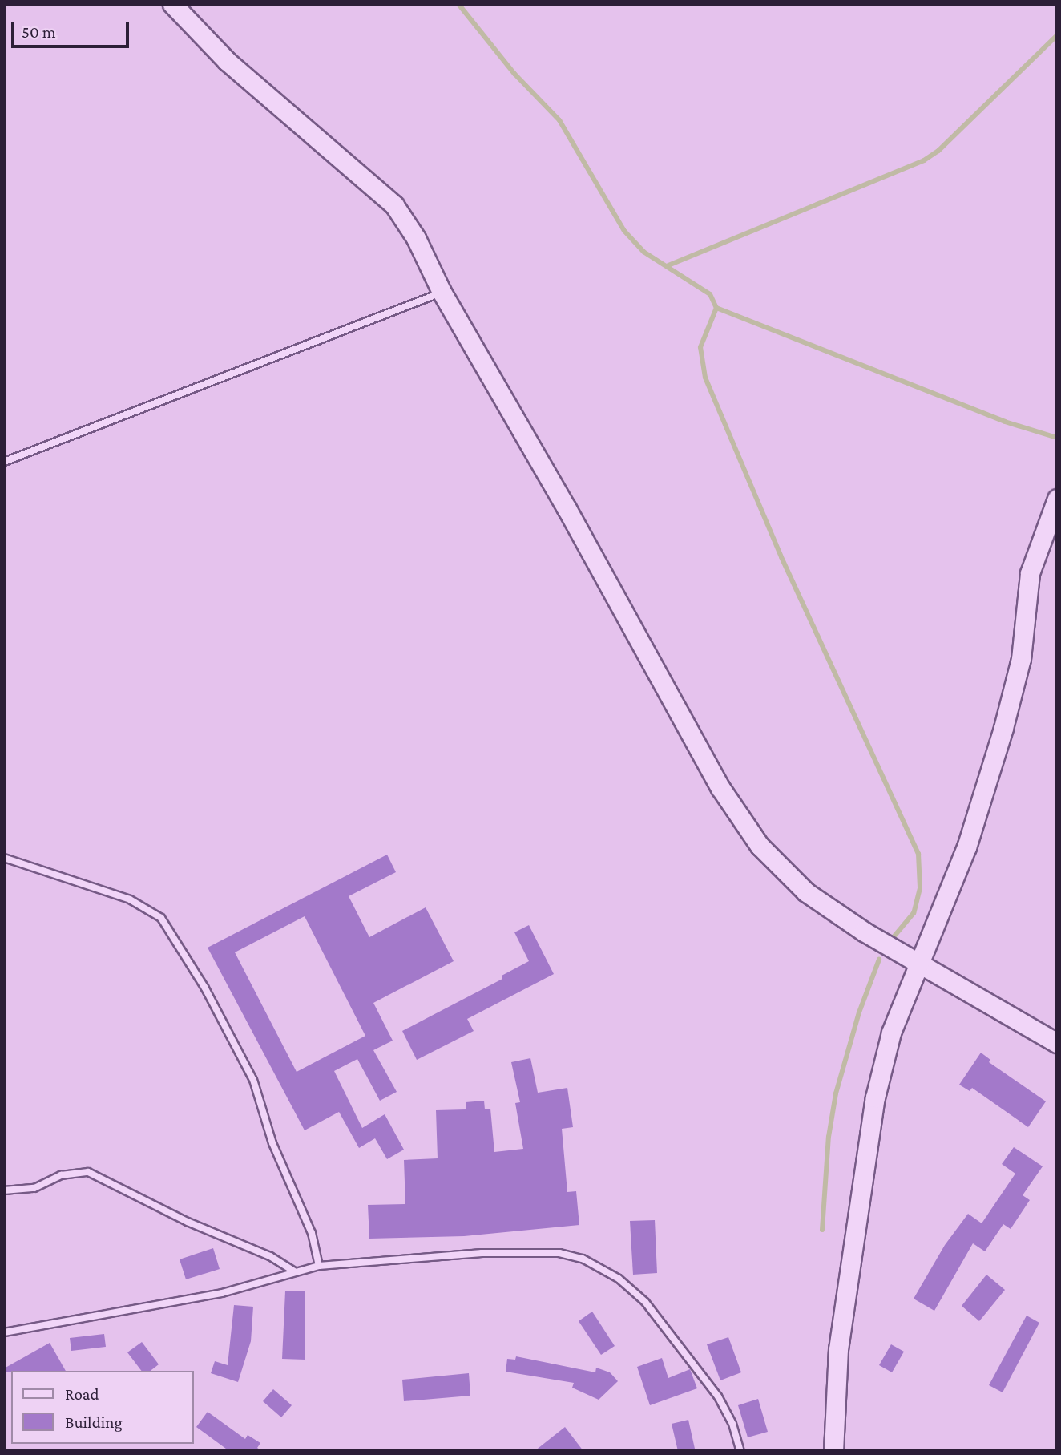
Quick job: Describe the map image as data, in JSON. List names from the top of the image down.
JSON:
{
  "legend": ["Road", "Building"],
  "scale_bar": "50 m"
}
